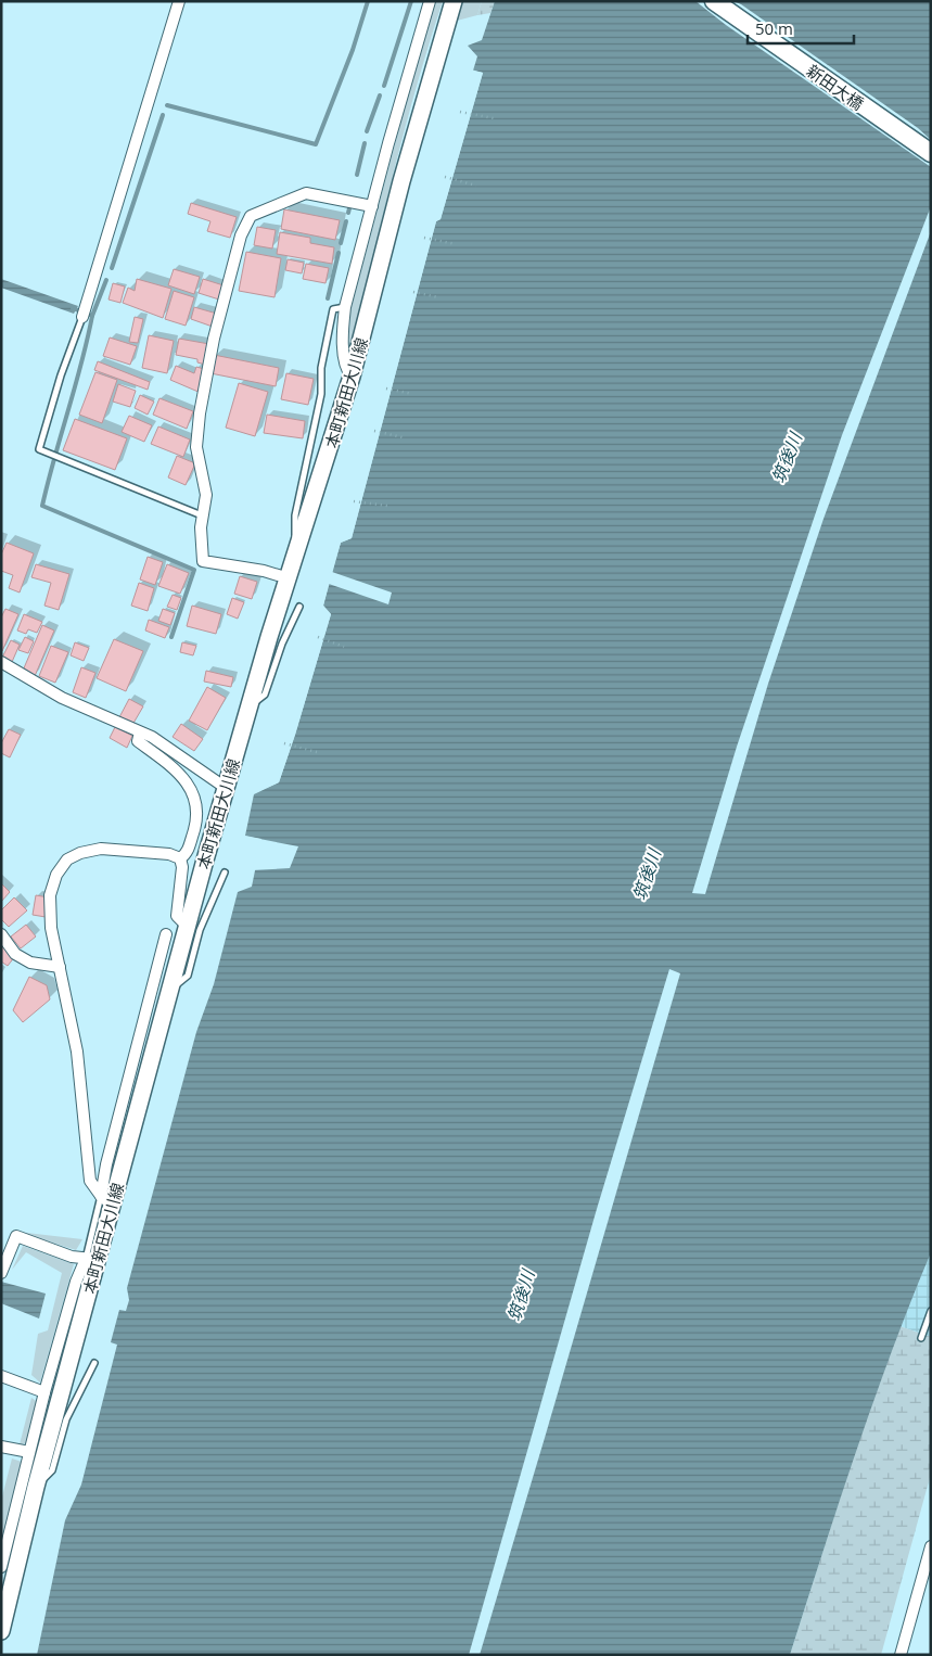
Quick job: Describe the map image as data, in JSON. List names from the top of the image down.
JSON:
{
  "streets": {
    "main road": ["新田大橋", "本町新田大川線"]
  },
  "water": ["筑後川"],
  "scale_bar": "50 m"
}
